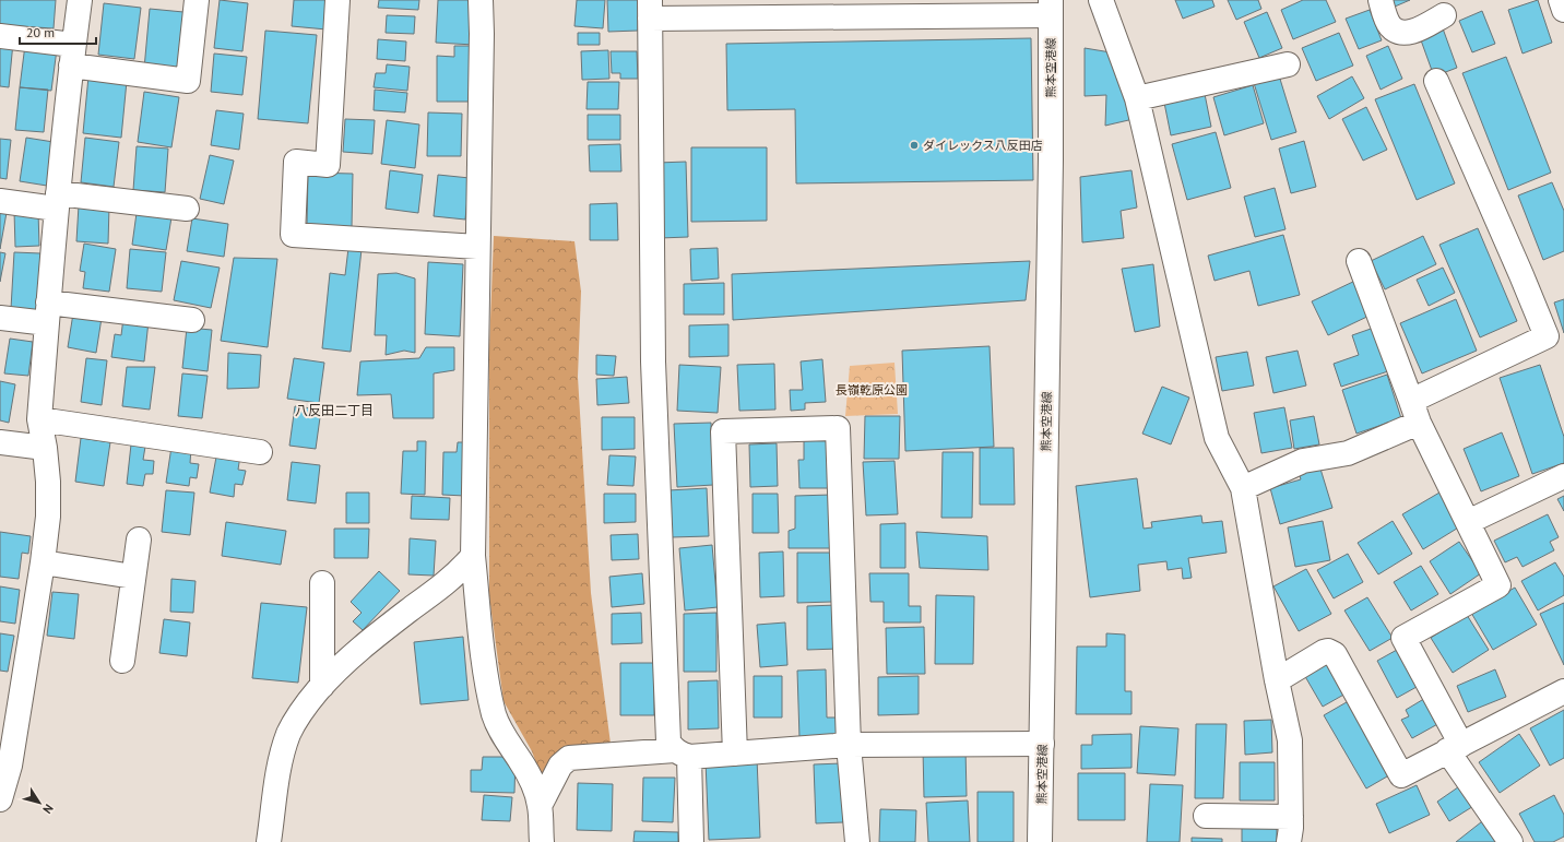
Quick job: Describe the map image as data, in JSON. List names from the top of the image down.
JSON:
{
  "streets": {
    "street": ["熊本空港線"]
  },
  "districts": ["八反田二丁目"],
  "parks": ["長嶺乾原公園"],
  "places": ["ダイレックス八反田店"],
  "scale_bar": "20 m",
  "north": "bottom right"
}
